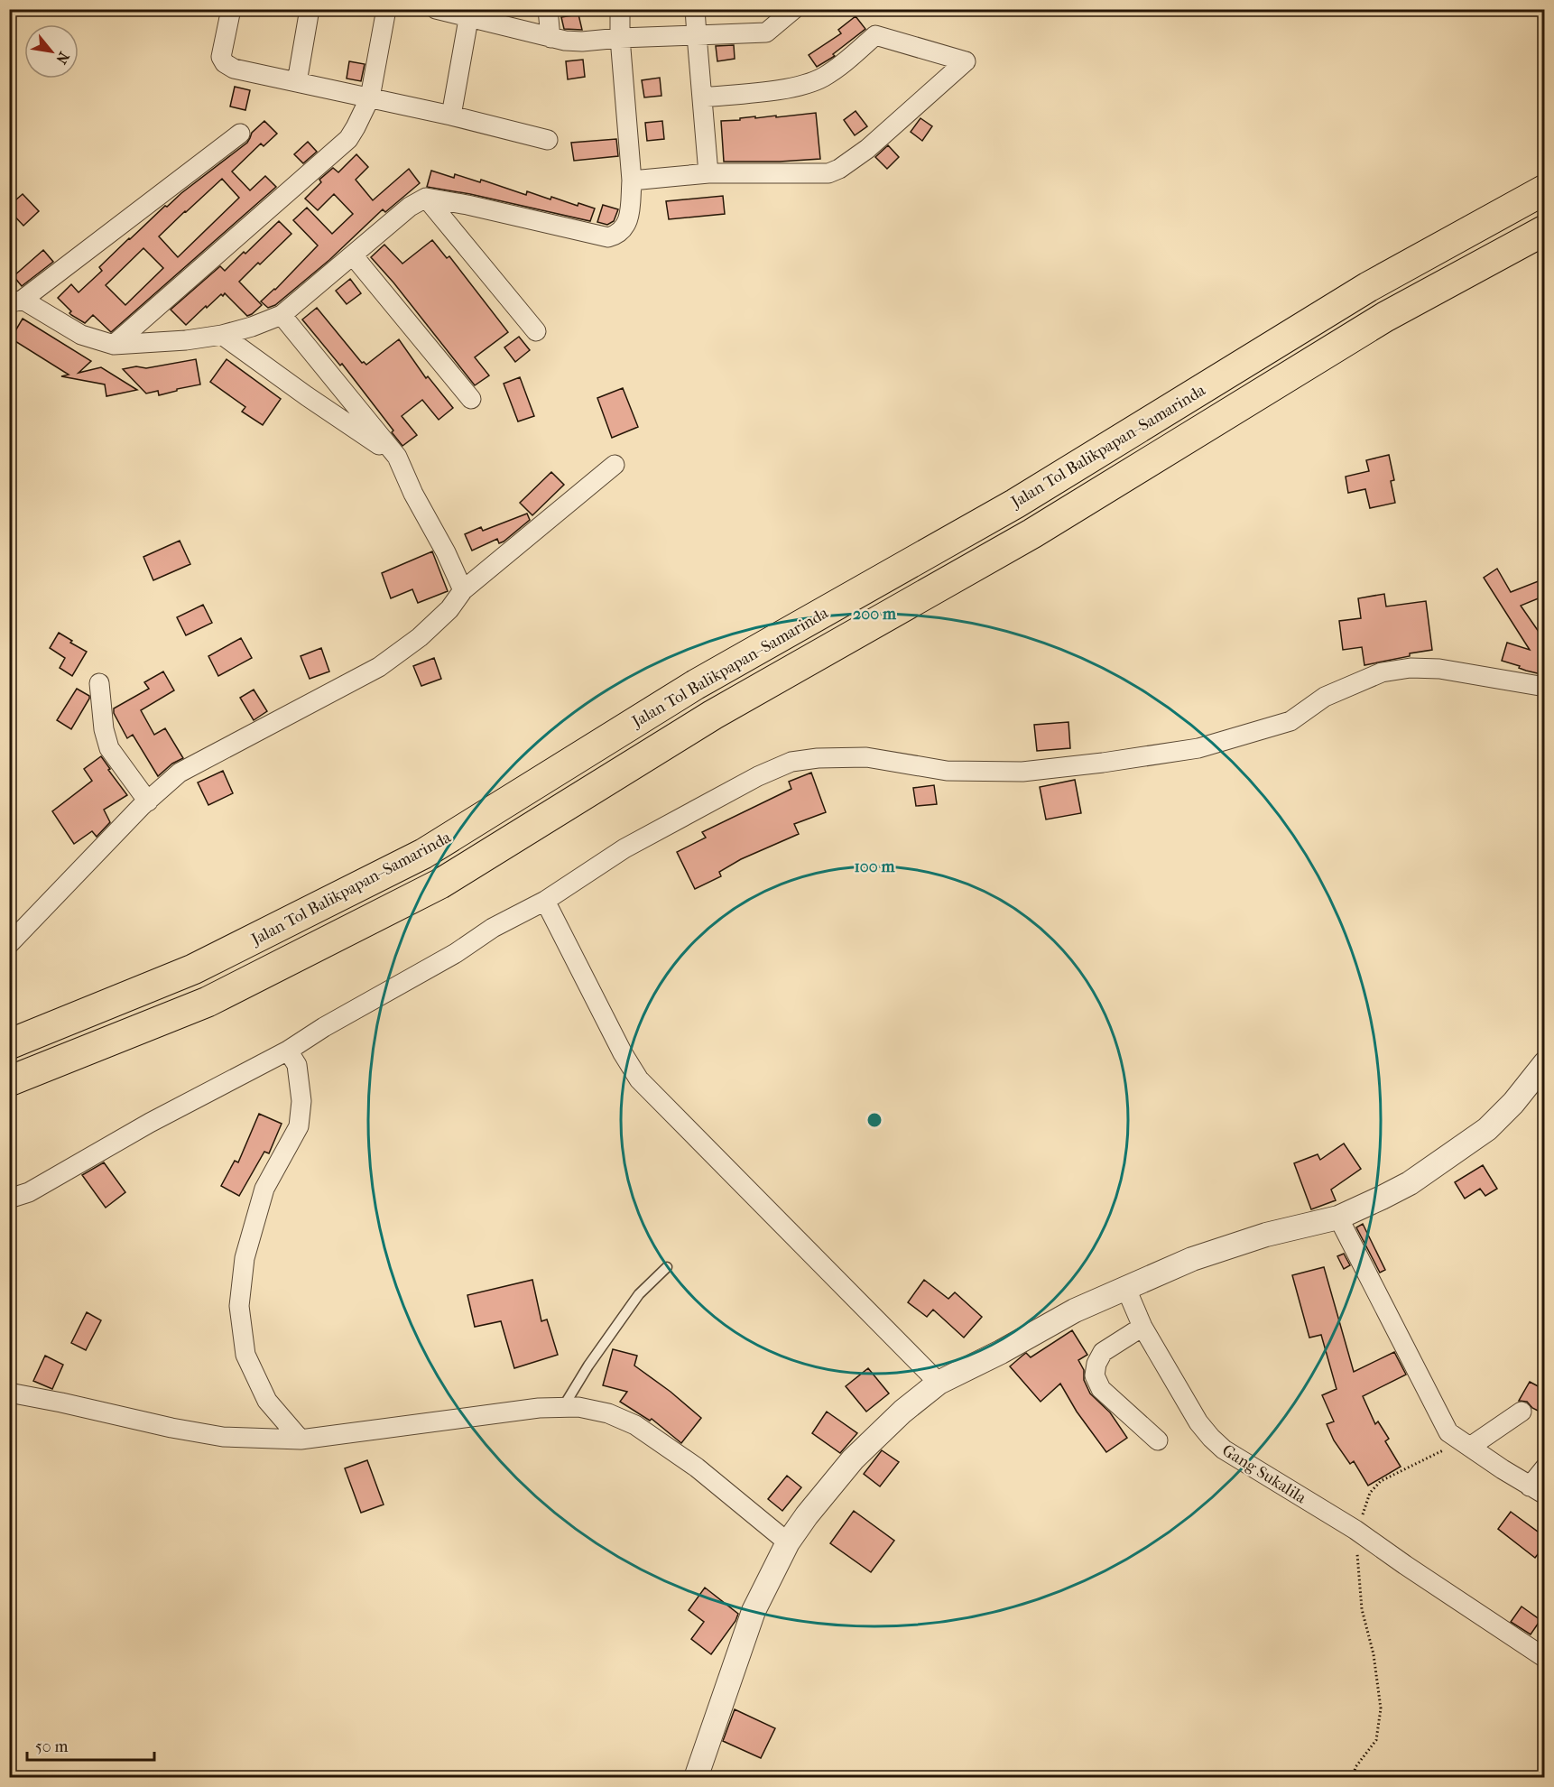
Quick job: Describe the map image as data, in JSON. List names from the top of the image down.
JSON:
{
  "streets": {
    "highway": ["Jalan Tol Balikpapan–Samarinda"],
    "street": ["Gang Sukalila"]
  },
  "scale_bar": "50 m",
  "north": "bottom right",
  "rings": ["200 m", "100 m"]
}
